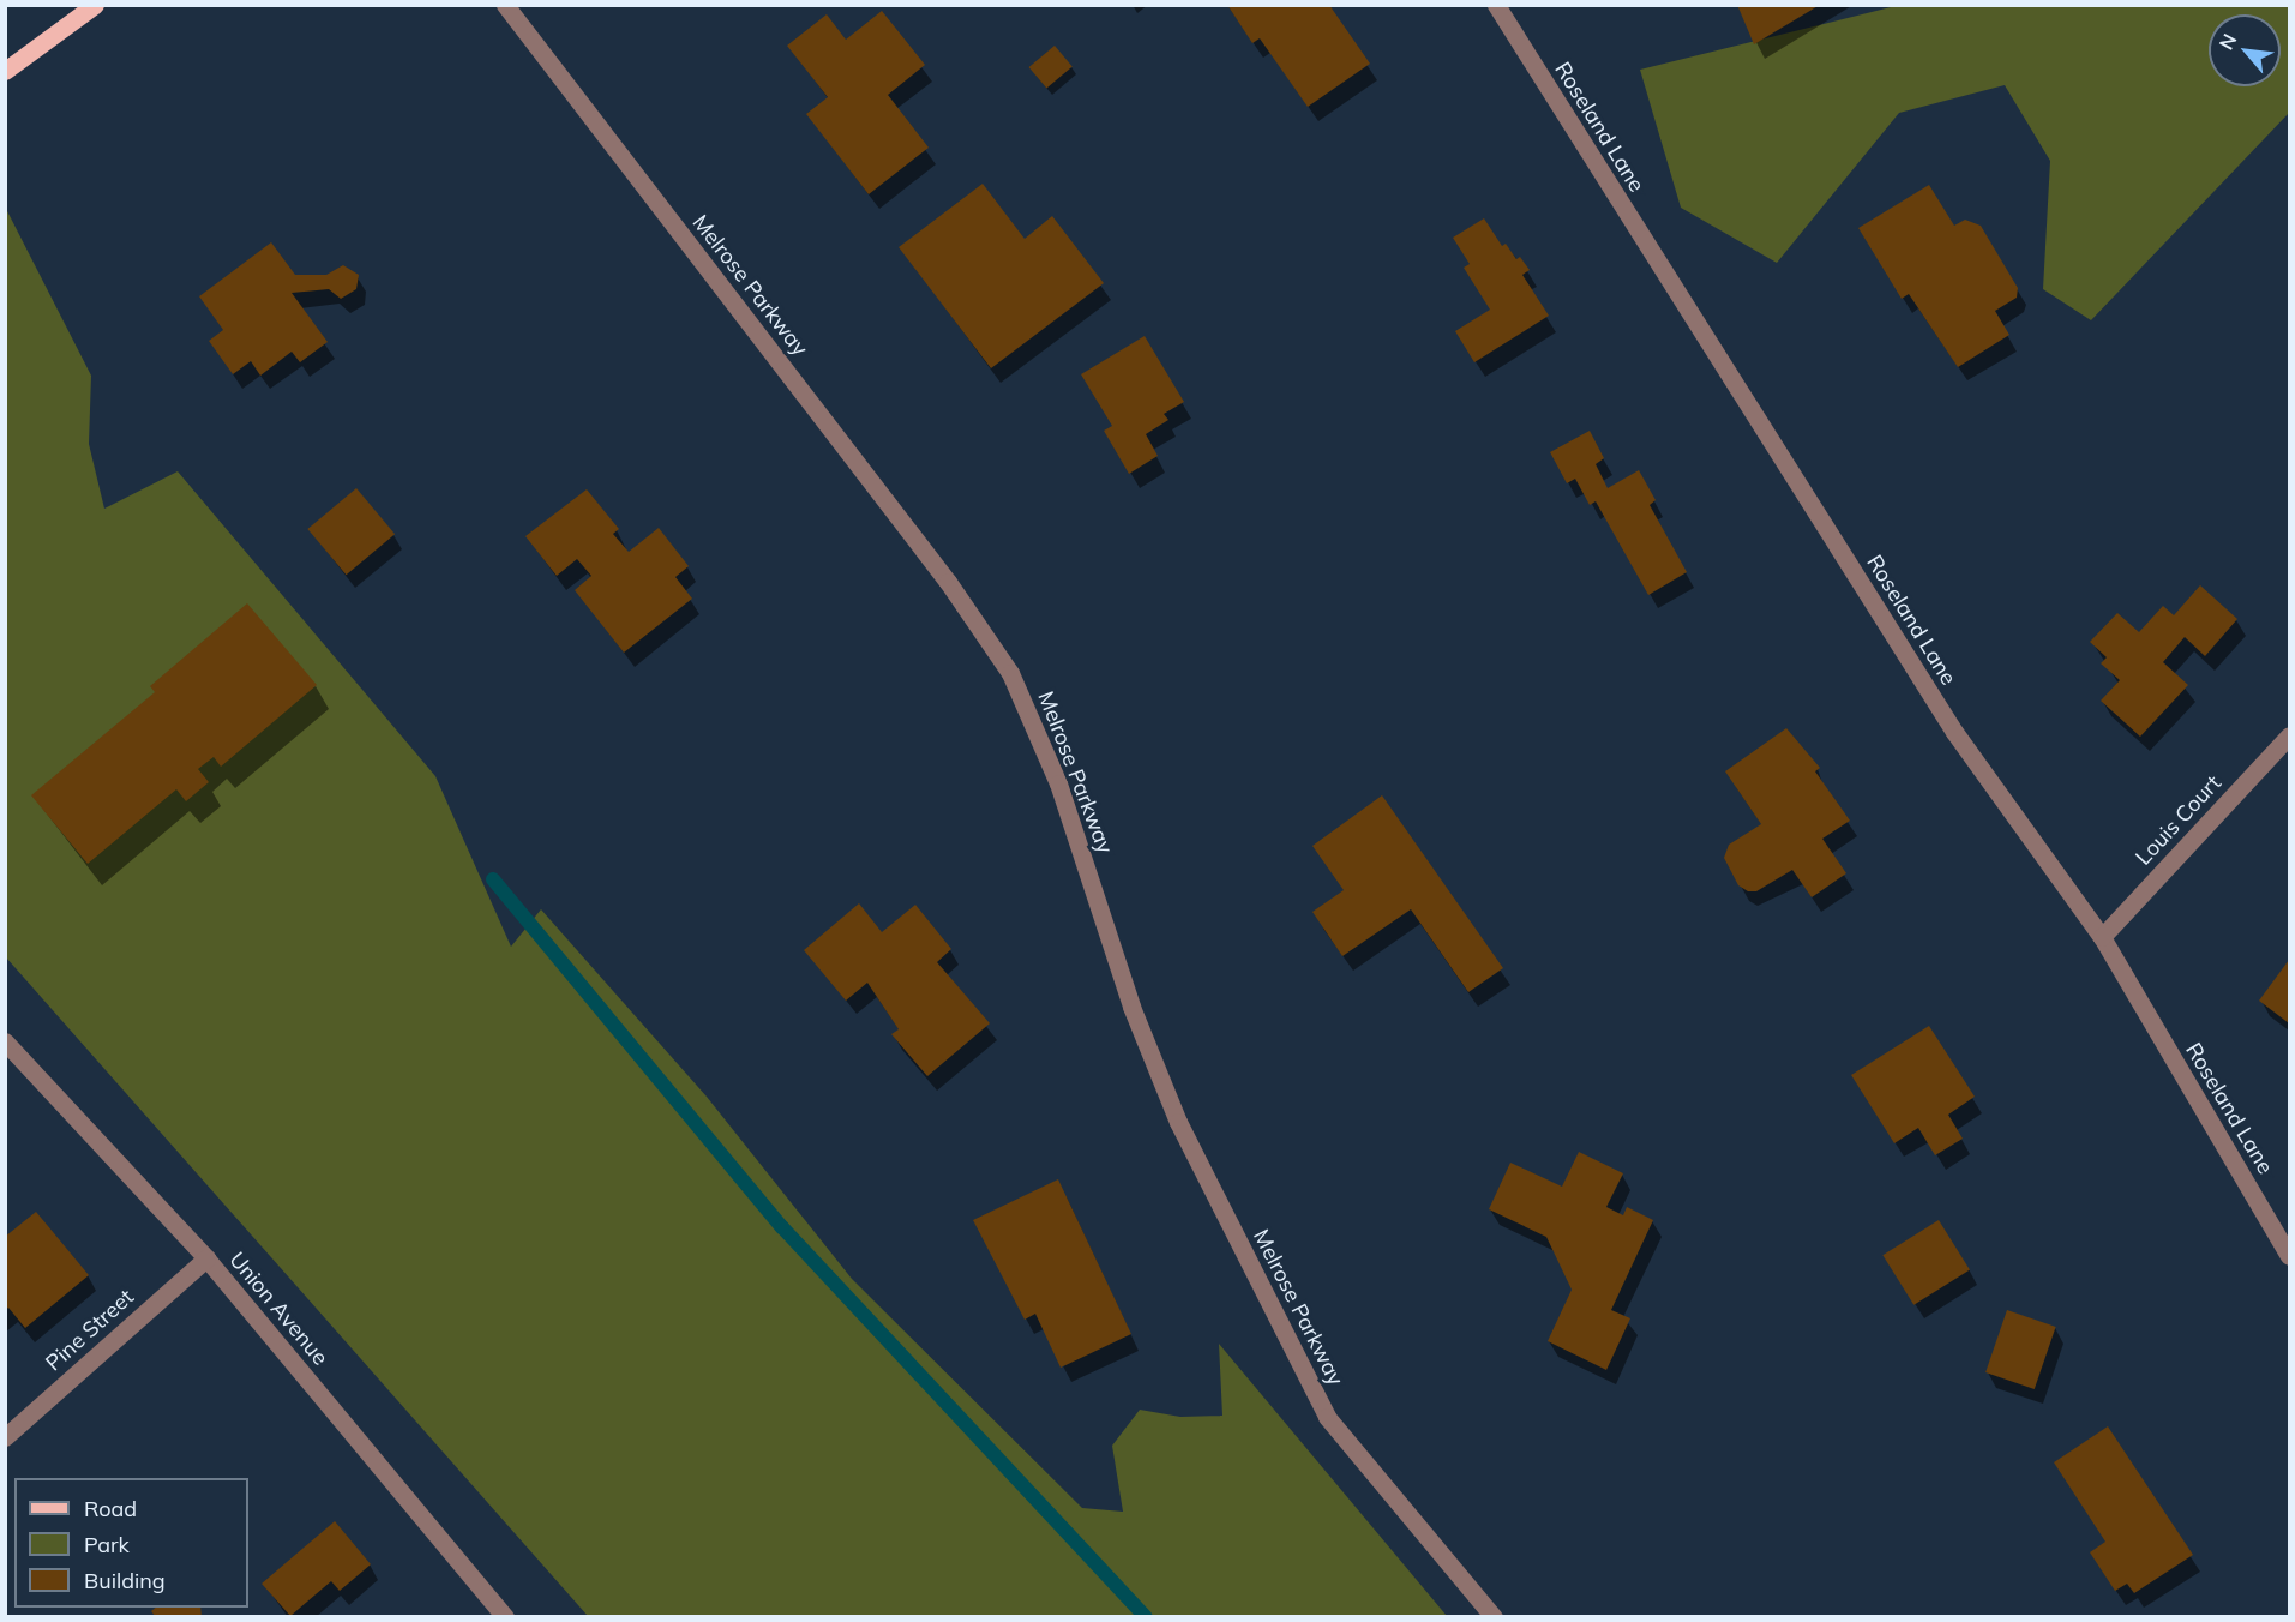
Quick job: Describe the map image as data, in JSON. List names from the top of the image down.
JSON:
{
  "streets": {
    "street": [
      "Roseland Lane",
      "Melrose Parkway",
      "Louis Court",
      "Union Avenue",
      "Pine Street"
    ]
  },
  "crossings": [
    ["Roseland Lane", "Louis Court"],
    ["Union Avenue", "Pine Street"]
  ],
  "legend": ["Road", "Park", "Building"],
  "north": "top left"
}
